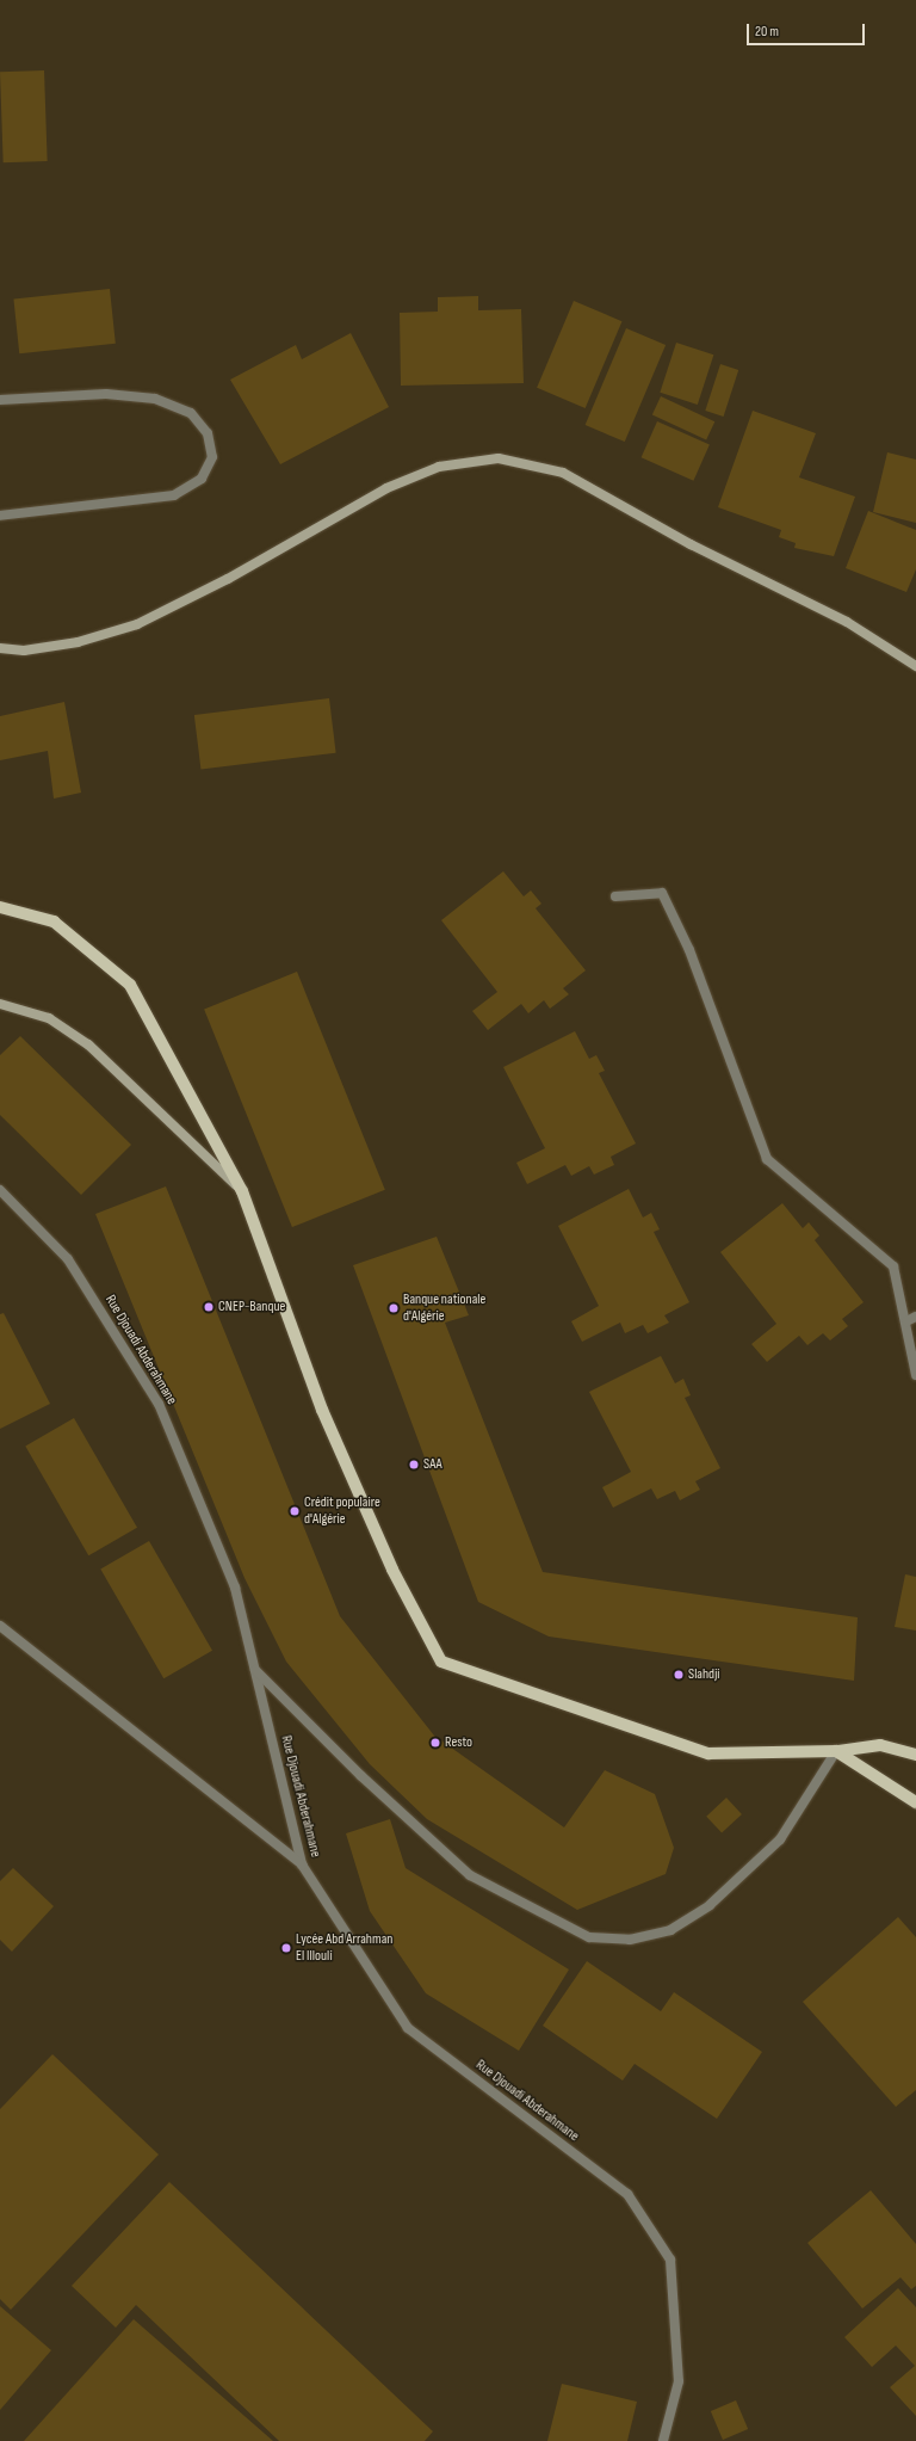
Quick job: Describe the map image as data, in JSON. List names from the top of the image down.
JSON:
{
  "streets": {
    "street": ["Rue Djouadi Abderahmane"]
  },
  "places": [
    "CNEP-Banque",
    "Banque nationale d'Algérie",
    "SAA",
    "Crédit populaire d'Algérie",
    "Slahdji",
    "Resto",
    "Lycée Abd Arrahman El Illouli"
  ],
  "scale_bar": "20 m"
}
